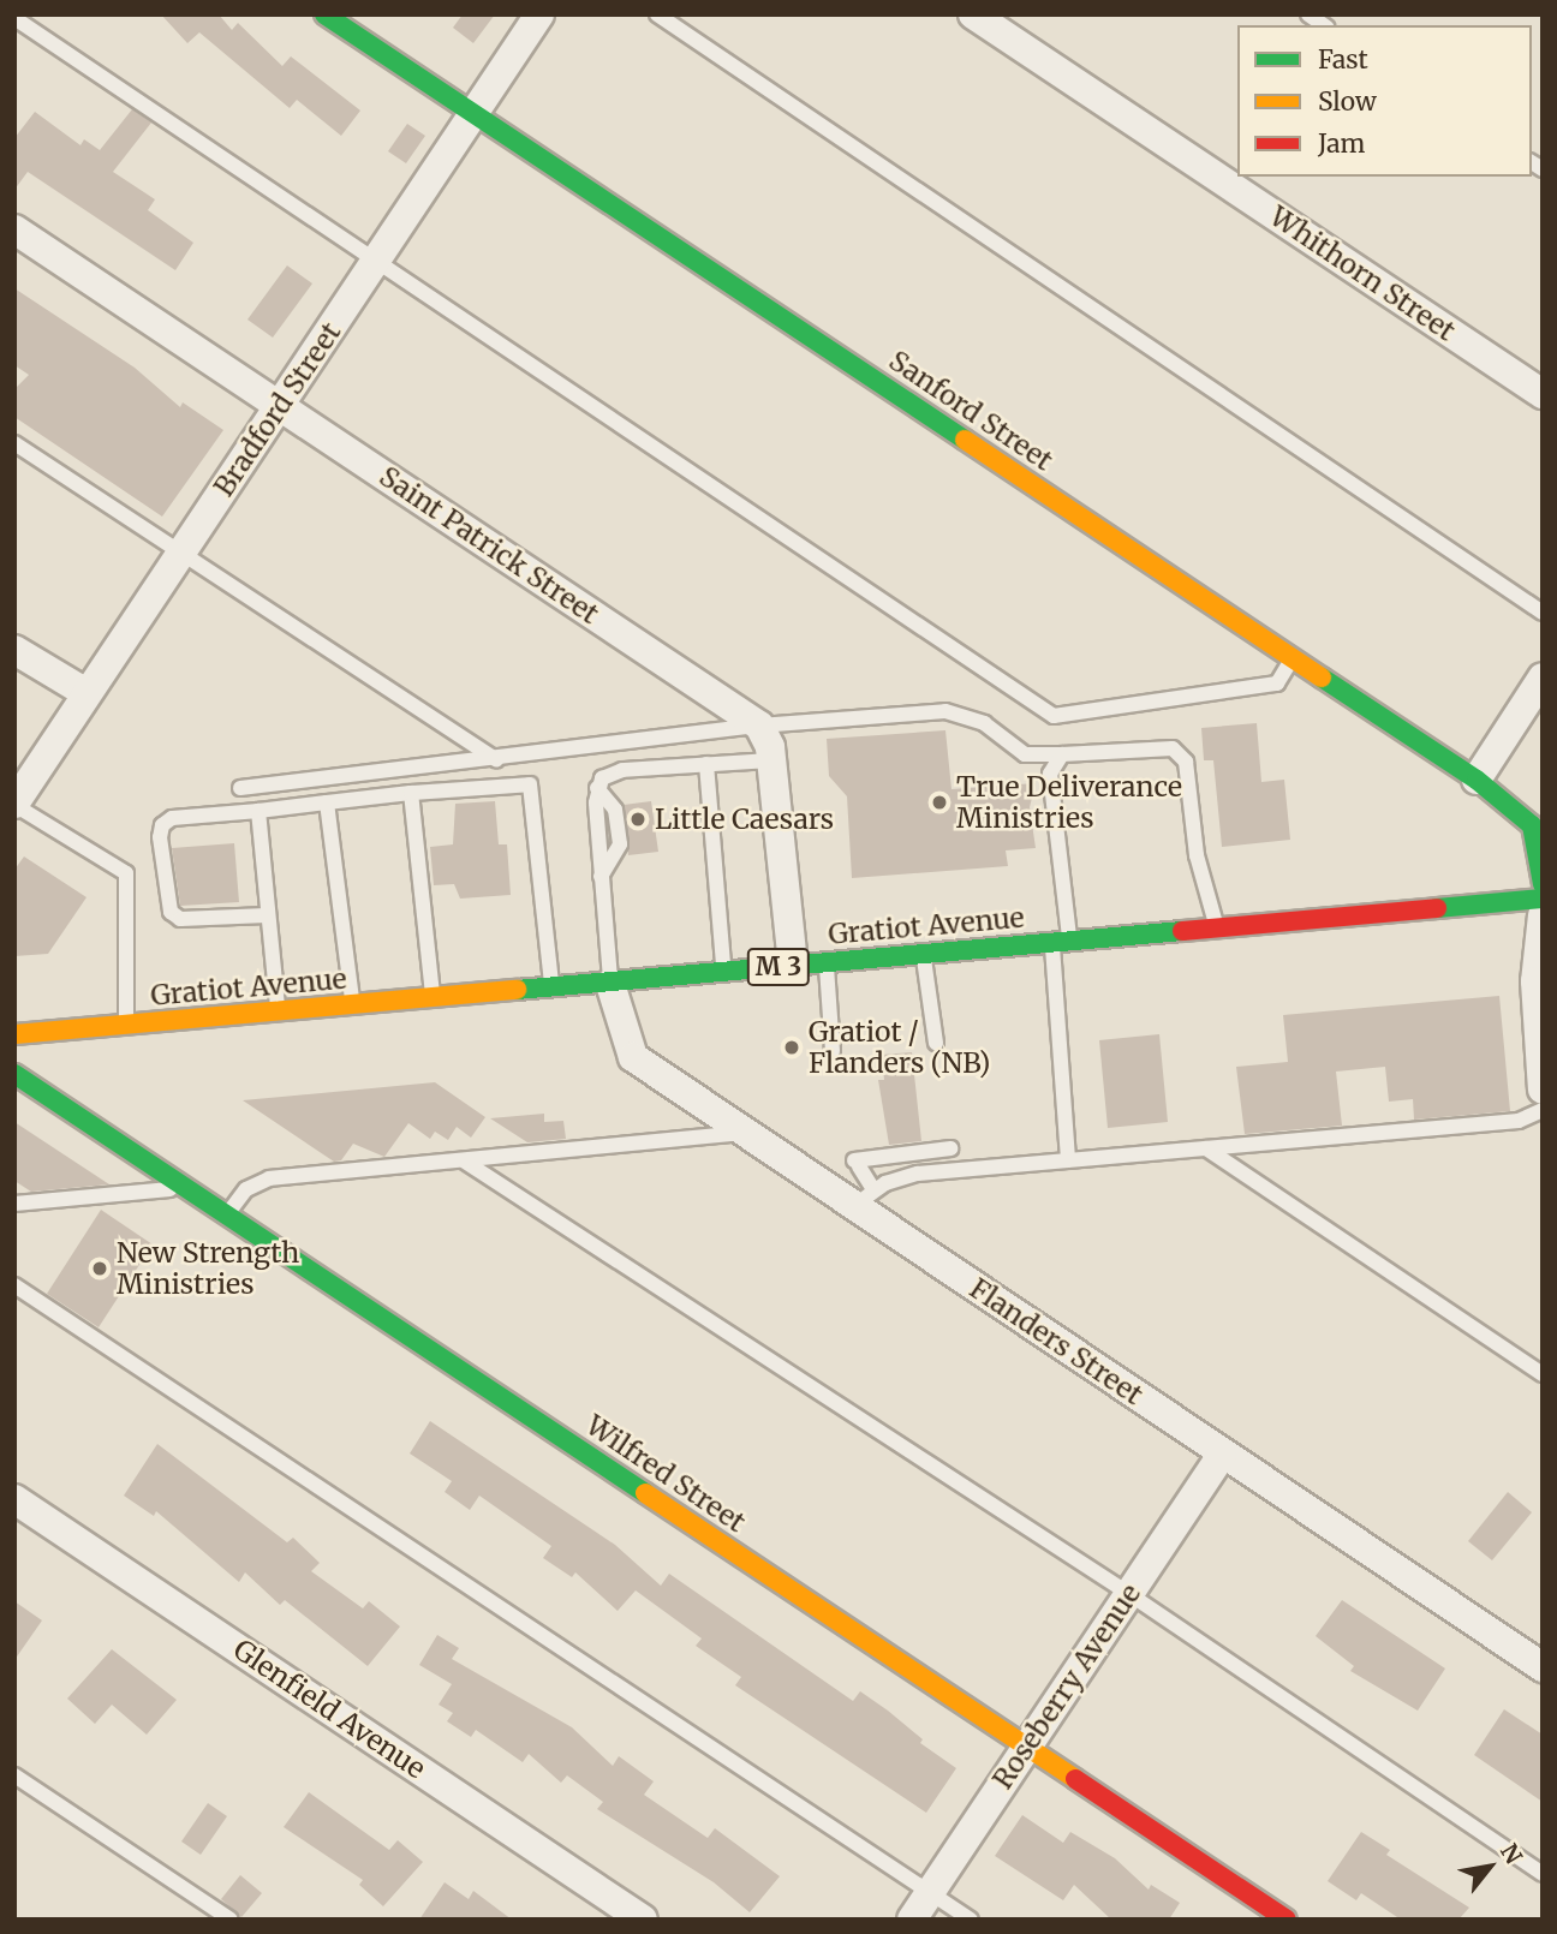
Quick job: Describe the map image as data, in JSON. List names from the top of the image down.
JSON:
{
  "streets": {
    "street": [
      "Whithorn Street",
      "Bradford Street",
      "Sanford Street",
      "Saint Patrick Street",
      "Gratiot Avenue",
      "M 3",
      "Flanders Street",
      "Wilfred Street",
      "Roseberry Avenue",
      "Glenfield Avenue"
    ]
  },
  "crossings": [
    ["Bradford Street", "Sanford Street"],
    ["Bradford Street", "Saint Patrick Street"],
    ["Gratiot Avenue", "Flanders Street"],
    ["Flanders Street", "Roseberry Avenue"],
    ["Wilfred Street", "Roseberry Avenue"]
  ],
  "places": [
    "True Deliverance Ministries",
    "Little Caesars",
    "Gratiot / Flanders (NB)",
    "New Strength Ministries"
  ],
  "legend": ["Fast", "Slow", "Jam"],
  "north": "top right"
}
